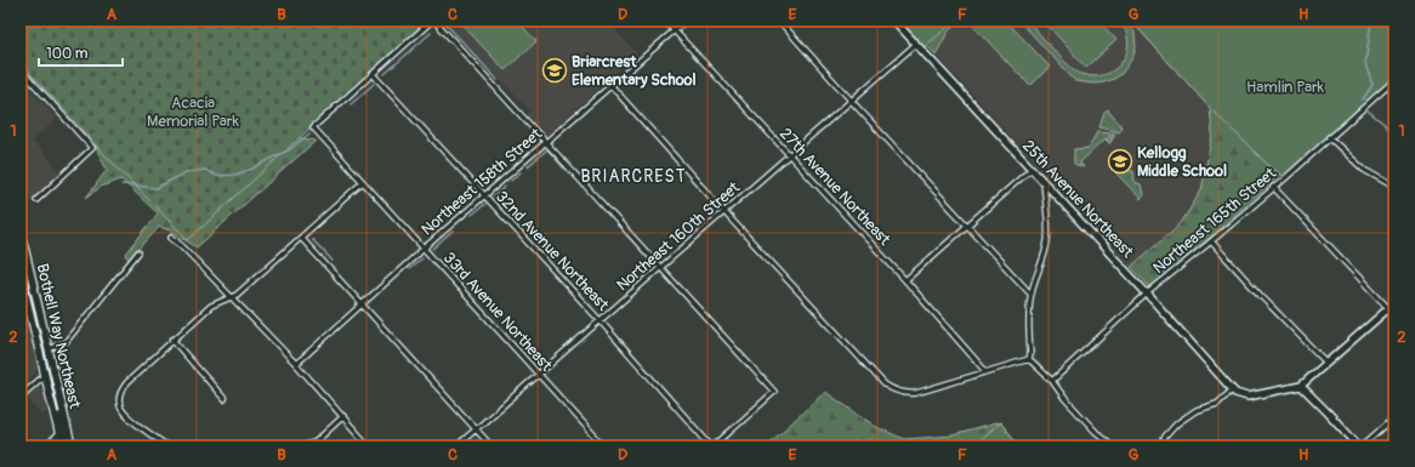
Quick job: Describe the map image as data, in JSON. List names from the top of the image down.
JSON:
{
  "streets": {
    "main road": ["Bothell Way Northeast"],
    "street": [
      "Northeast 158th Street",
      "27th Avenue Northeast",
      "25th Avenue Northeast",
      "Northeast 165th Street",
      "Northeast 160th Street",
      "32nd Avenue Northeast",
      "33rd Avenue Northeast"
    ]
  },
  "crossings": [
    ["Northeast 158th Street", "27th Avenue Northeast"],
    ["Northeast 158th Street", "32nd Avenue Northeast"],
    ["Northeast 158th Street", "33rd Avenue Northeast"],
    ["27th Avenue Northeast", "Northeast 160th Street"],
    ["25th Avenue Northeast", "Northeast 165th Street"],
    ["25th Avenue Northeast", "Northeast 160th Street"],
    ["Northeast 160th Street", "32nd Avenue Northeast"],
    ["Northeast 160th Street", "33rd Avenue Northeast"],
    ["32nd Avenue Northeast", "33rd Avenue Northeast"]
  ],
  "districts": ["BRIARCREST"],
  "parks": ["Hamlin Park", "Acacia Memorial Park"],
  "places": {
    "school or university": ["Briarcrest Elementary School", "Kellogg Middle School"]
  },
  "scale_bar": "100 m",
  "grid": {
    "columns": [
      "A",
      "B",
      "C",
      "D",
      "E",
      "F",
      "G",
      "H"
    ],
    "rows": ["1", "2"]
  }
}
